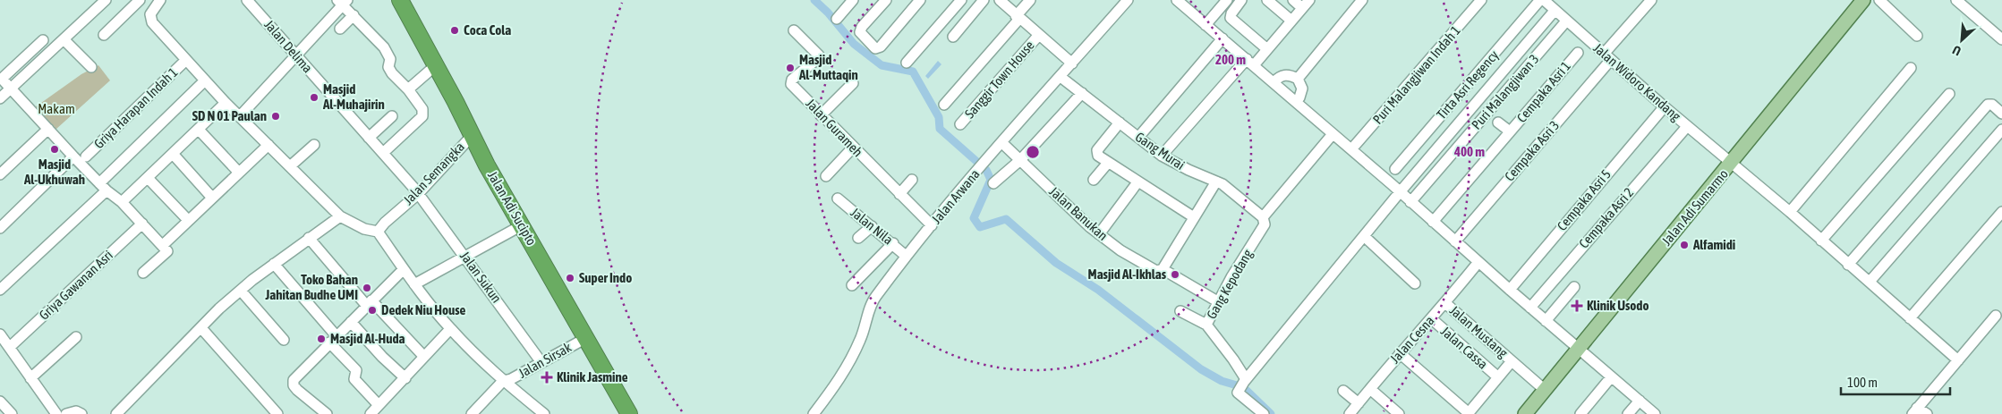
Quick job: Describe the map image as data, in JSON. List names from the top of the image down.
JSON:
{
  "streets": {
    "highway": ["Jalan Adi Sucipto"],
    "main road": ["Jalan Adi Sumarmo"],
    "street": [
      "Jalan Delima",
      "Puri Malangjiwan Indah 1",
      "Sanggir Town House",
      "Jalan Widoro Kandang",
      "Tirta Asri Regency",
      "Puri Malangjiwan 3",
      "Cempaka Asri 1",
      "Griya Harapan Indah 1",
      "Jalan Gurameh",
      "Gang Murai",
      "Cempaka Asri 3",
      "Jalan Semangka",
      "Jalan Arwana",
      "Cempaka Asri 5",
      "Jalan Banukan",
      "Cempaka Asri 2",
      "Jalan Nila",
      "Jalan Sukun",
      "Gang Kepodang",
      "Griya Gawanan Asri",
      "Jalan Mustang",
      "Jalan Cesna",
      "Jalan Cassa",
      "Jalan Sirsak"
    ]
  },
  "crossings": [
    ["Jalan Delima", "Jalan Semangka"],
    ["Jalan Delima", "Jalan Sukun"],
    ["Jalan Widoro Kandang", "Tirta Asri Regency"],
    ["Jalan Widoro Kandang", "Cempaka Asri 3"],
    ["Jalan Widoro Kandang", "Jalan Adi Sumarmo"],
    ["Jalan Gurameh", "Jalan Arwana"],
    ["Gang Murai", "Jalan Arwana"],
    ["Gang Murai", "Gang Kepodang"],
    ["Jalan Semangka", "Jalan Adi Sucipto"],
    ["Jalan Semangka", "Jalan Sukun"],
    ["Jalan Arwana", "Jalan Banukan"],
    ["Jalan Arwana", "Jalan Nila"],
    ["Jalan Adi Sumarmo", "Jalan Mustang"],
    ["Jalan Adi Sucipto", "Jalan Sirsak"],
    ["Jalan Banukan", "Gang Kepodang"],
    ["Jalan Sukun", "Jalan Sirsak"],
    ["Jalan Mustang", "Jalan Cesna"],
    ["Jalan Cesna", "Jalan Cassa"]
  ],
  "parks": ["Makam"],
  "places": {
    "other": [
      "Coca Cola",
      "Masjid Al-Muttaqin",
      "Masjid Al-Muhajirin",
      "SD N 01 Paulan",
      "Masjid Al-Ukhuwah",
      "Alfamidi",
      "Masjid Al-Ikhlas",
      "Super Indo",
      "Toko Bahan Jahitan Budhe UMI",
      "Dedek Niu House",
      "Masjid Al-Huda"
    ],
    "health": ["Klinik Usodo", "Klinik Jasmine"]
  },
  "scale_bar": "100 m",
  "north": "bottom left",
  "rings": ["200 m", "400 m"]
}
